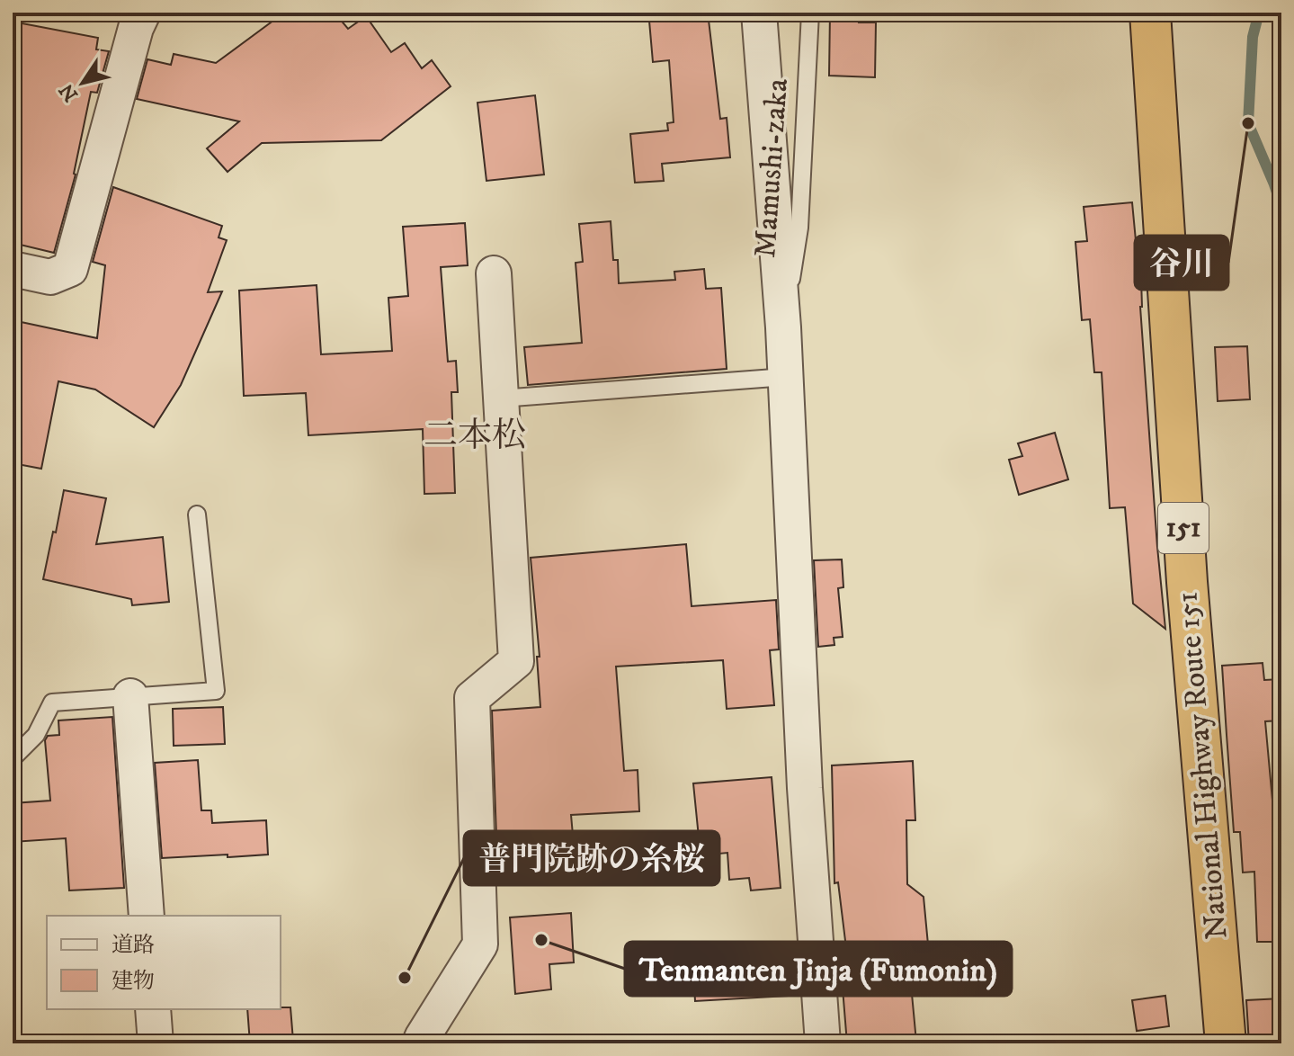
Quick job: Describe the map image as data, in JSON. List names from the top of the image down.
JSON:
{
  "streets": {
    "highway": ["151", "National Highway Route 151"],
    "lane": ["Mamushi-zaka"]
  },
  "districts": ["二本松"],
  "places": ["谷川", "Tenmanten Jinja (Fumonin)", "普門院跡の糸桜"],
  "legend": ["道路", "建物"],
  "north": "bottom left"
}
